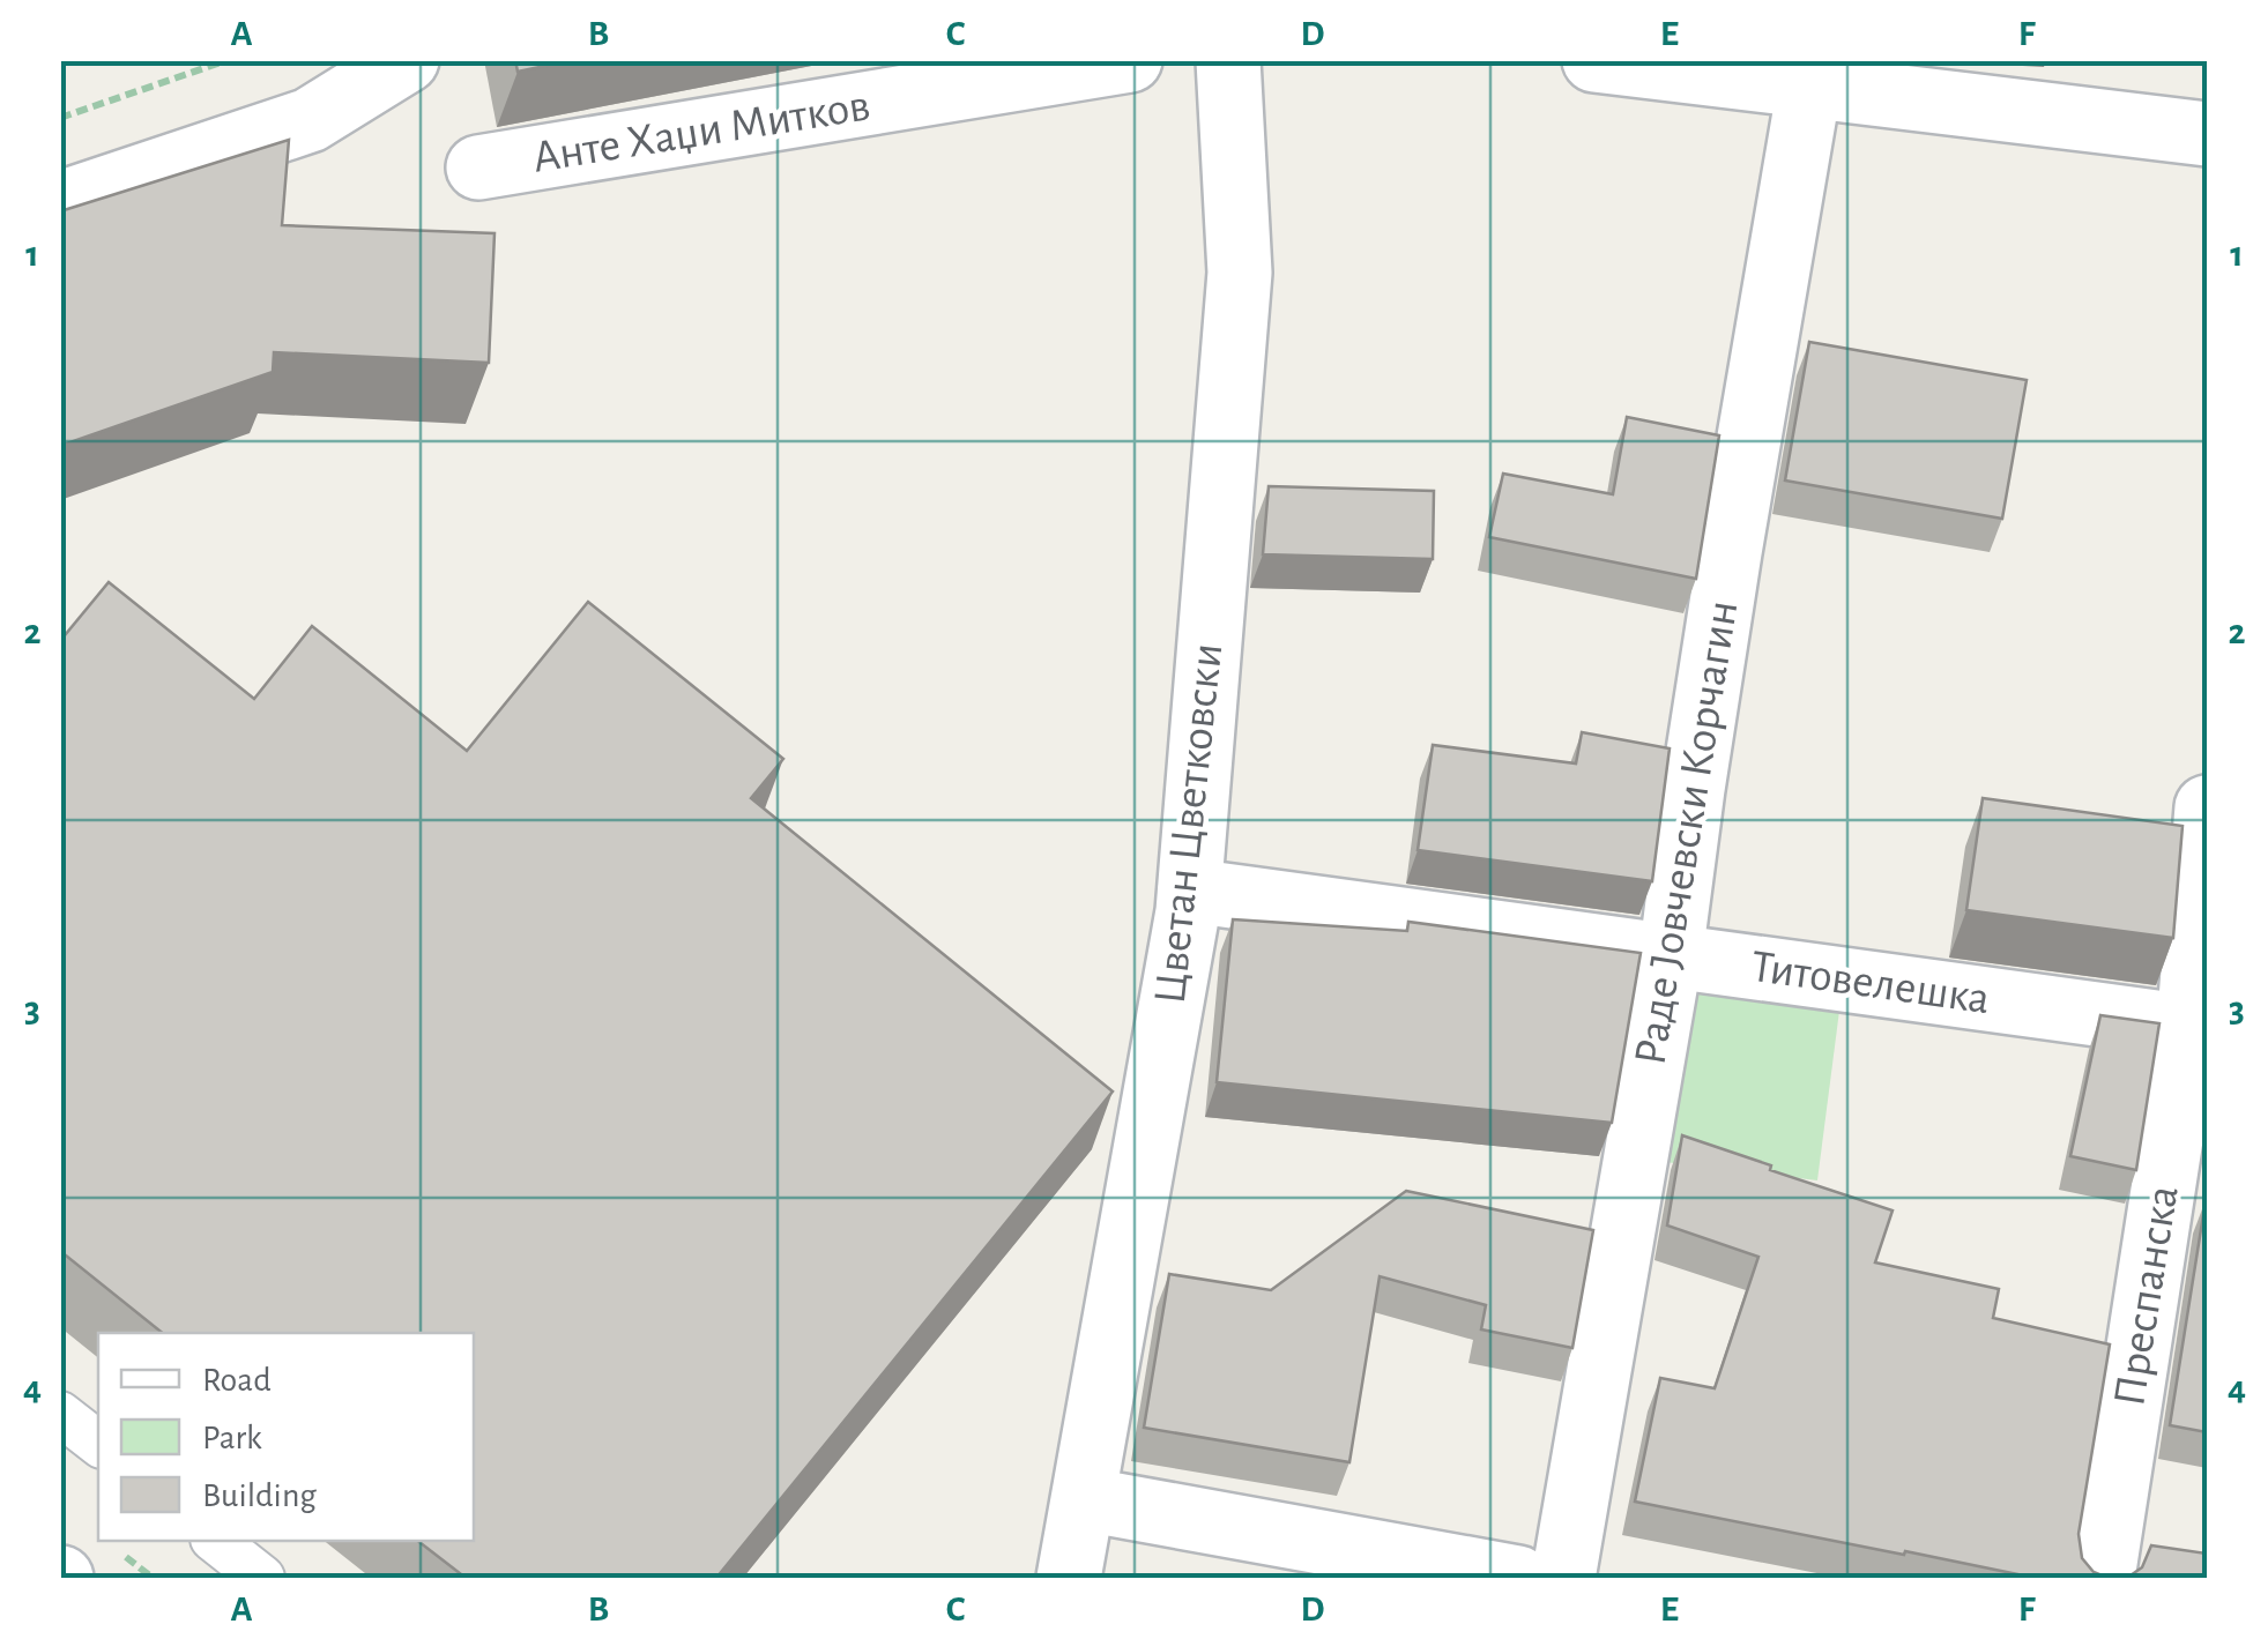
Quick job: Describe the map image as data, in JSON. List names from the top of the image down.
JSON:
{
  "streets": {
    "street": [
      "Анте Хаџи Митков",
      "Цветан Цветковски",
      "Раде Јовчевски Корчагин",
      "Титовелешка",
      "Преспанска"
    ]
  },
  "crossings": [
    ["Цветан Цветковски", "Титовелешка"],
    ["Раде Јовчевски Корчагин", "Титовелешка"],
    ["Титовелешка", "Преспанска"]
  ],
  "legend": ["Road", "Park", "Building"],
  "grid": {
    "columns": [
      "A",
      "B",
      "C",
      "D",
      "E",
      "F"
    ],
    "rows": [
      "1",
      "2",
      "3",
      "4"
    ]
  }
}
